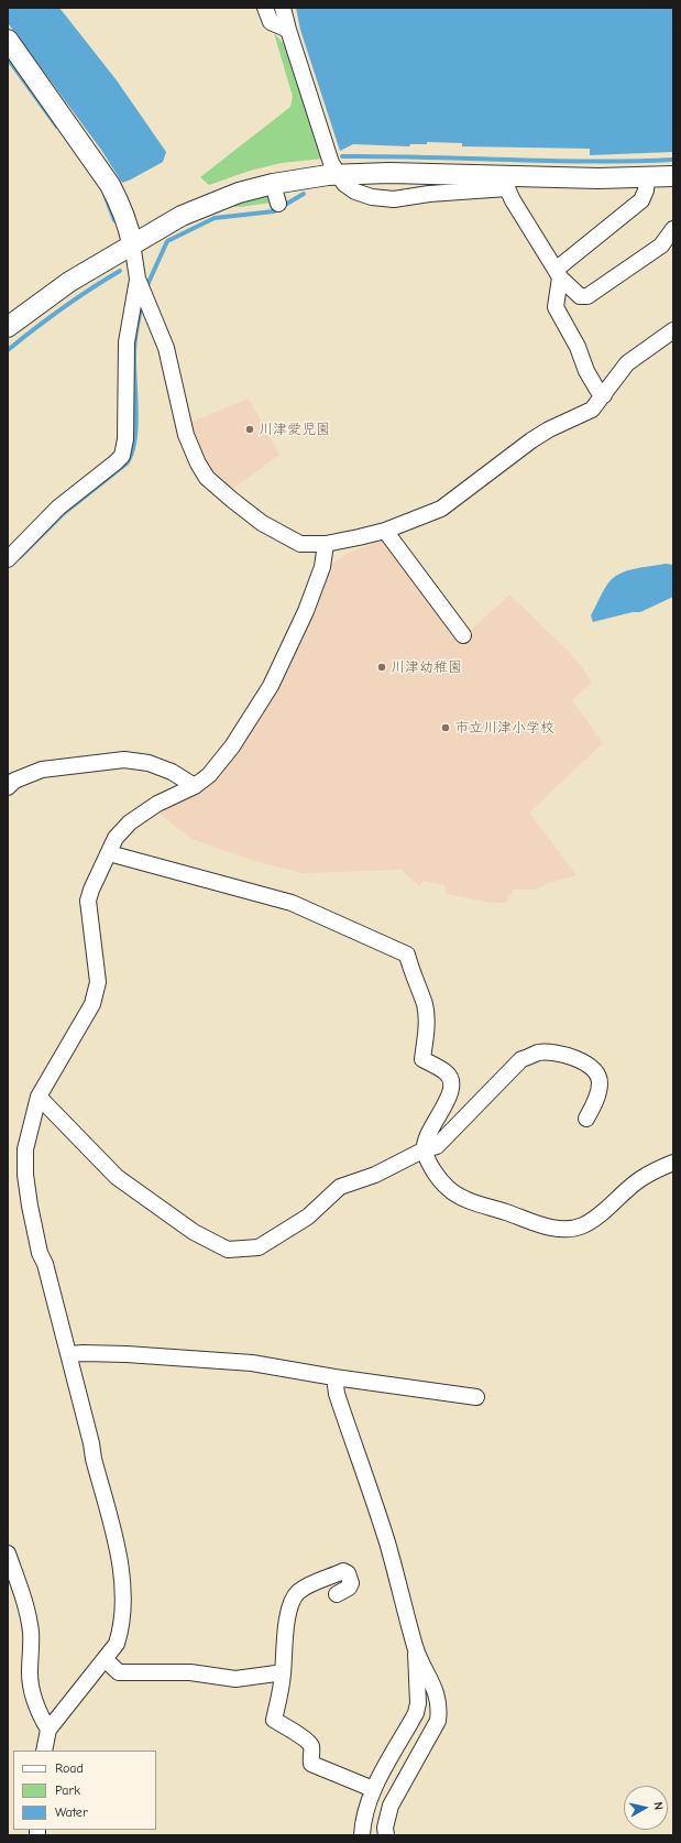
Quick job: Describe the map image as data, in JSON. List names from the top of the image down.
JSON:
{
  "places": ["川津愛児園", "川津幼稚園", "市立川津小学校"],
  "legend": ["Road", "Park", "Water"],
  "north": "right"
}
